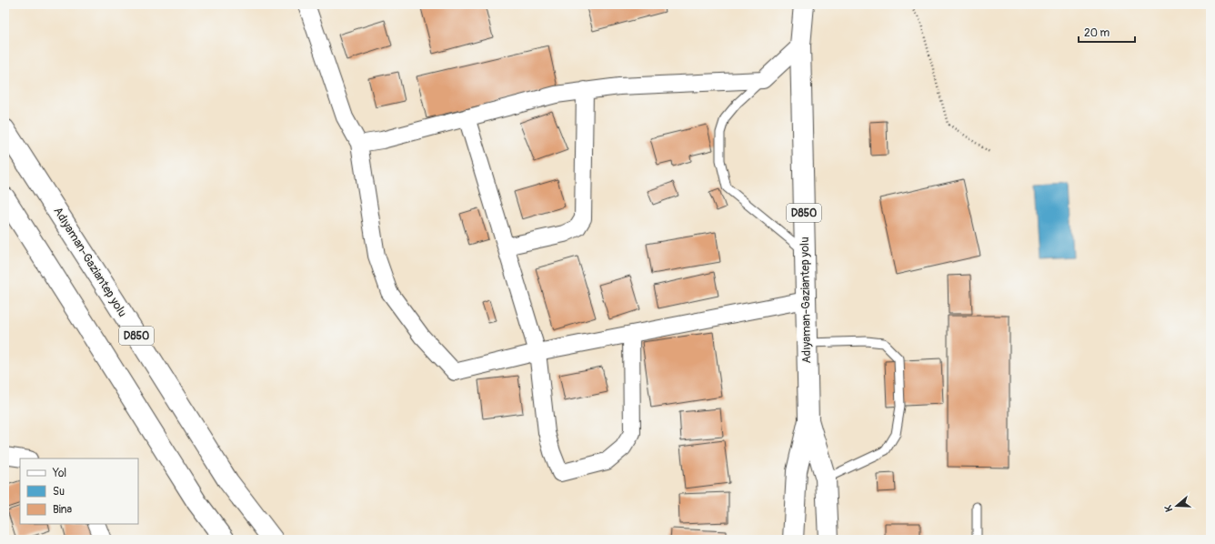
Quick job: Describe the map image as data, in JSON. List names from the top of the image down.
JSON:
{
  "streets": {
    "main road": ["D850", "Adıyaman-Gaziantep yolu"]
  },
  "legend": ["Yol", "Su", "Bina"],
  "scale_bar": "20 m",
  "north": "left"
}
